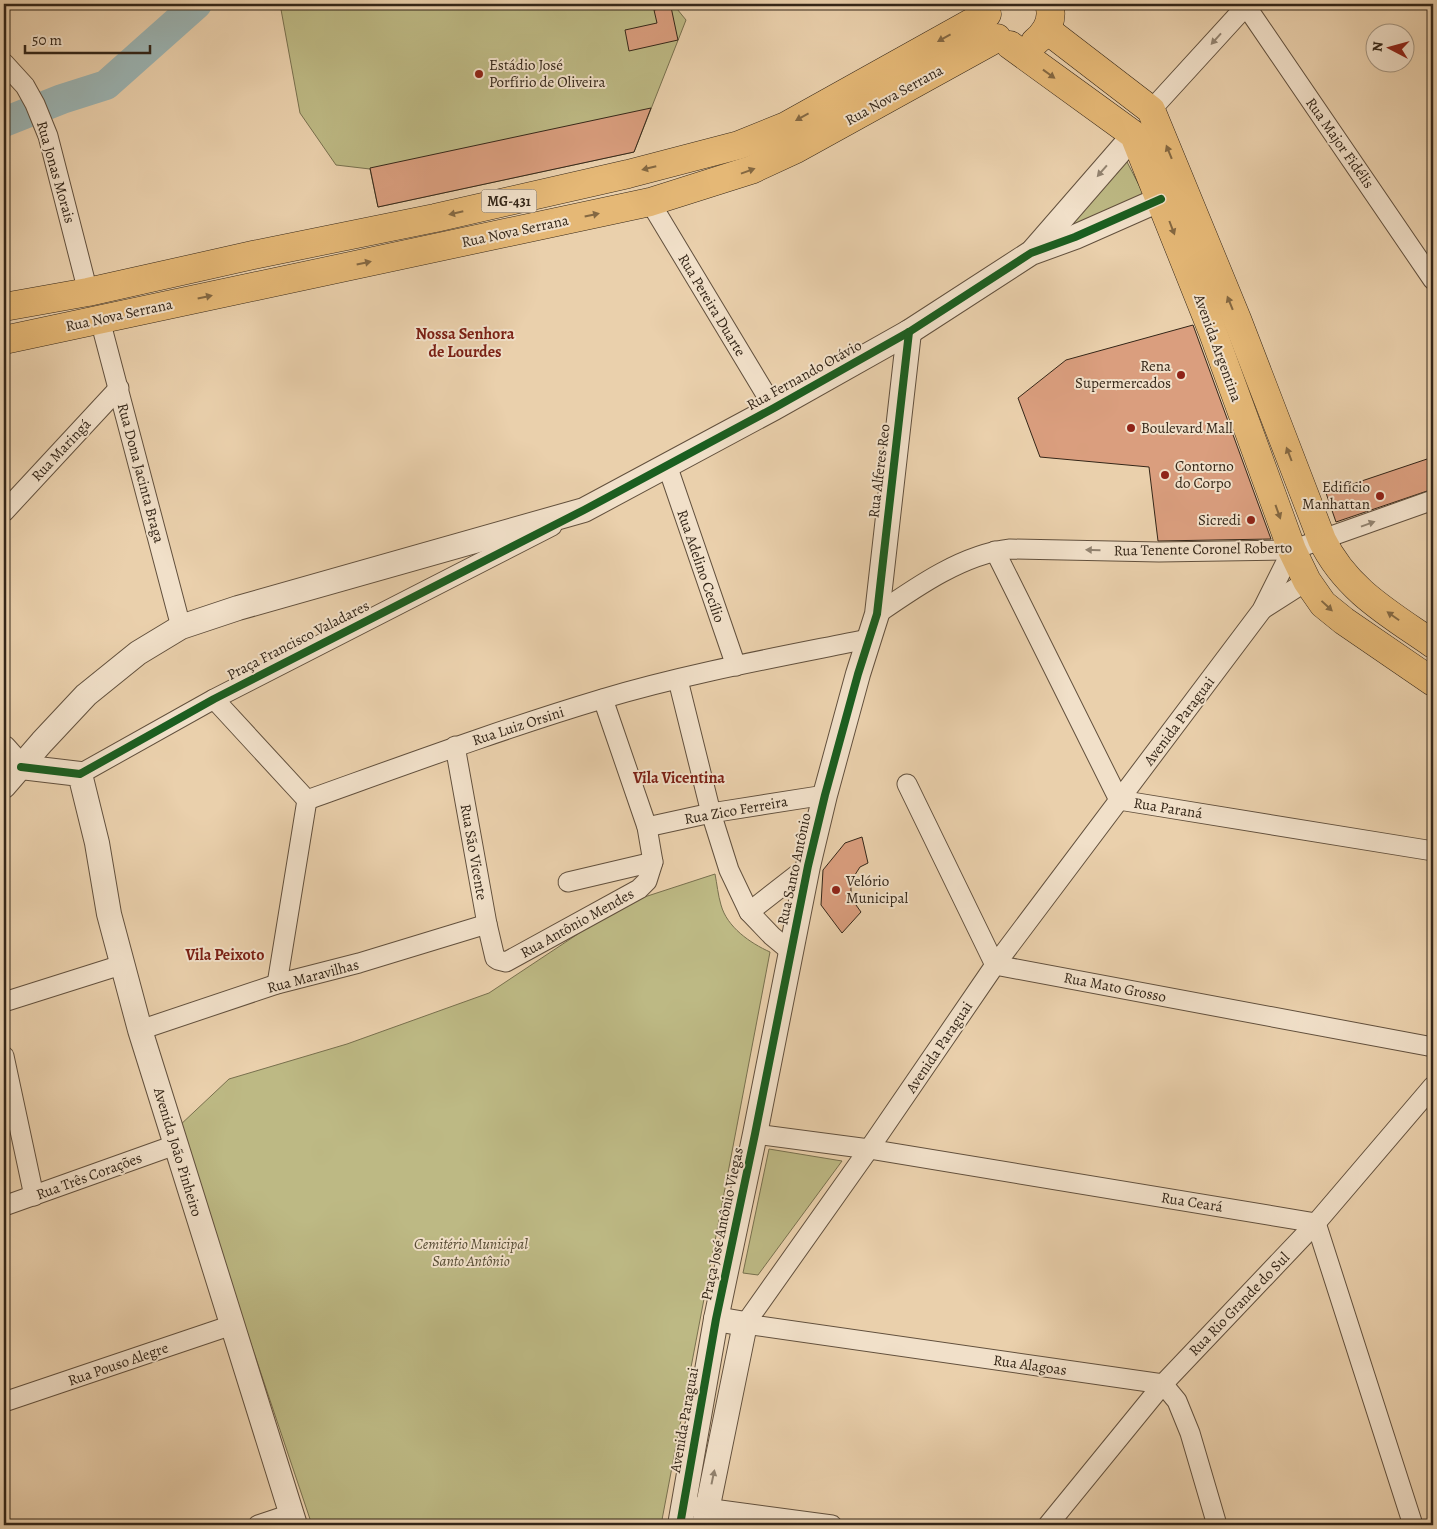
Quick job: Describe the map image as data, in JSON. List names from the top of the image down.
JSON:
{
  "streets": {
    "main road": ["Rua Nova Serrana", "MG-431", "Avenida Argentina"],
    "street": [
      "Rua Major Fidélis",
      "Rua Jonas Morais",
      "Rua Pereira Duarte",
      "Rua Fernando Otávio",
      "Rua Maringá",
      "Rua Alferes Reo",
      "Rua Dona Jacinta Braga",
      "Rua Tenente Coronel Roberto",
      "Rua Adelino Cecílio",
      "Praça Francisco Valadares",
      "Avenida Paraguai",
      "Rua Luiz Orsini",
      "Rua Paraná",
      "Rua Zico Ferreira",
      "Rua São Vicente",
      "Rua Santo Antônio",
      "Rua Antônio Mendes",
      "Rua Maravilhas",
      "Rua Mato Grosso",
      "Avenida João Pinheiro",
      "Rua Três Corações",
      "Rua Ceará",
      "Praça José Antônio Viegas",
      "Rua Rio Grande do Sul",
      "Rua Pouso Alegre",
      "Rua Alagoas"
    ]
  },
  "crossings": [
    ["Rua Nova Serrana", "Rua Jonas Morais"],
    ["Rua Nova Serrana", "Rua Pereira Duarte"],
    ["Rua Nova Serrana", "Rua Dona Jacinta Braga"],
    ["Rua Pereira Duarte", "Rua Fernando Otávio"],
    ["Avenida Argentina", "Rua Tenente Coronel Roberto"],
    ["Avenida Argentina", "Avenida Paraguai"],
    ["Rua Fernando Otávio", "Rua Alferes Reo"],
    ["Rua Fernando Otávio", "Rua Adelino Cecílio"],
    ["Rua Fernando Otávio", "Praça Francisco Valadares"],
    ["Rua Maringá", "Rua Dona Jacinta Braga"],
    ["Rua Alferes Reo", "Rua Santo Antônio"],
    ["Rua Tenente Coronel Roberto", "Avenida Paraguai"],
    ["Rua Tenente Coronel Roberto", "Rua Paraná"],
    ["Rua Adelino Cecílio", "Rua Luiz Orsini"],
    ["Praça Francisco Valadares", "Avenida João Pinheiro"],
    ["Avenida Paraguai", "Rua Paraná"],
    ["Avenida Paraguai", "Rua Mato Grosso"],
    ["Avenida Paraguai", "Rua Ceará"],
    ["Avenida Paraguai", "Praça José Antônio Viegas"],
    ["Avenida Paraguai", "Rua Alagoas"],
    ["Rua Luiz Orsini", "Rua São Vicente"],
    ["Rua Luiz Orsini", "Rua Santo Antônio"],
    ["Rua Zico Ferreira", "Rua Santo Antônio"],
    ["Rua São Vicente", "Rua Antônio Mendes"],
    ["Rua São Vicente", "Rua Maravilhas"],
    ["Rua Santo Antônio", "Rua Ceará"],
    ["Rua Santo Antônio", "Praça José Antônio Viegas"],
    ["Rua Maravilhas", "Avenida João Pinheiro"],
    ["Avenida João Pinheiro", "Rua Três Corações"],
    ["Avenida João Pinheiro", "Rua Pouso Alegre"],
    ["Rua Ceará", "Praça José Antônio Viegas"],
    ["Rua Ceará", "Rua Rio Grande do Sul"],
    ["Praça José Antônio Viegas", "Rua Alagoas"],
    ["Rua Rio Grande do Sul", "Rua Alagoas"]
  ],
  "districts": ["Nossa Senhora de Lourdes", "Vila Vicentina", "Vila Peixoto"],
  "parks": ["Cemitério Municipal Santo Antônio"],
  "places": [
    "Estádio José Porfírio de Oliveira",
    "Rena Supermercados",
    "Boulevard Mall",
    "Contorno do Corpo",
    "Edifício Manhattan",
    "Sicredi",
    "Velório Municipal"
  ],
  "scale_bar": "50 m",
  "north": "left"
}
